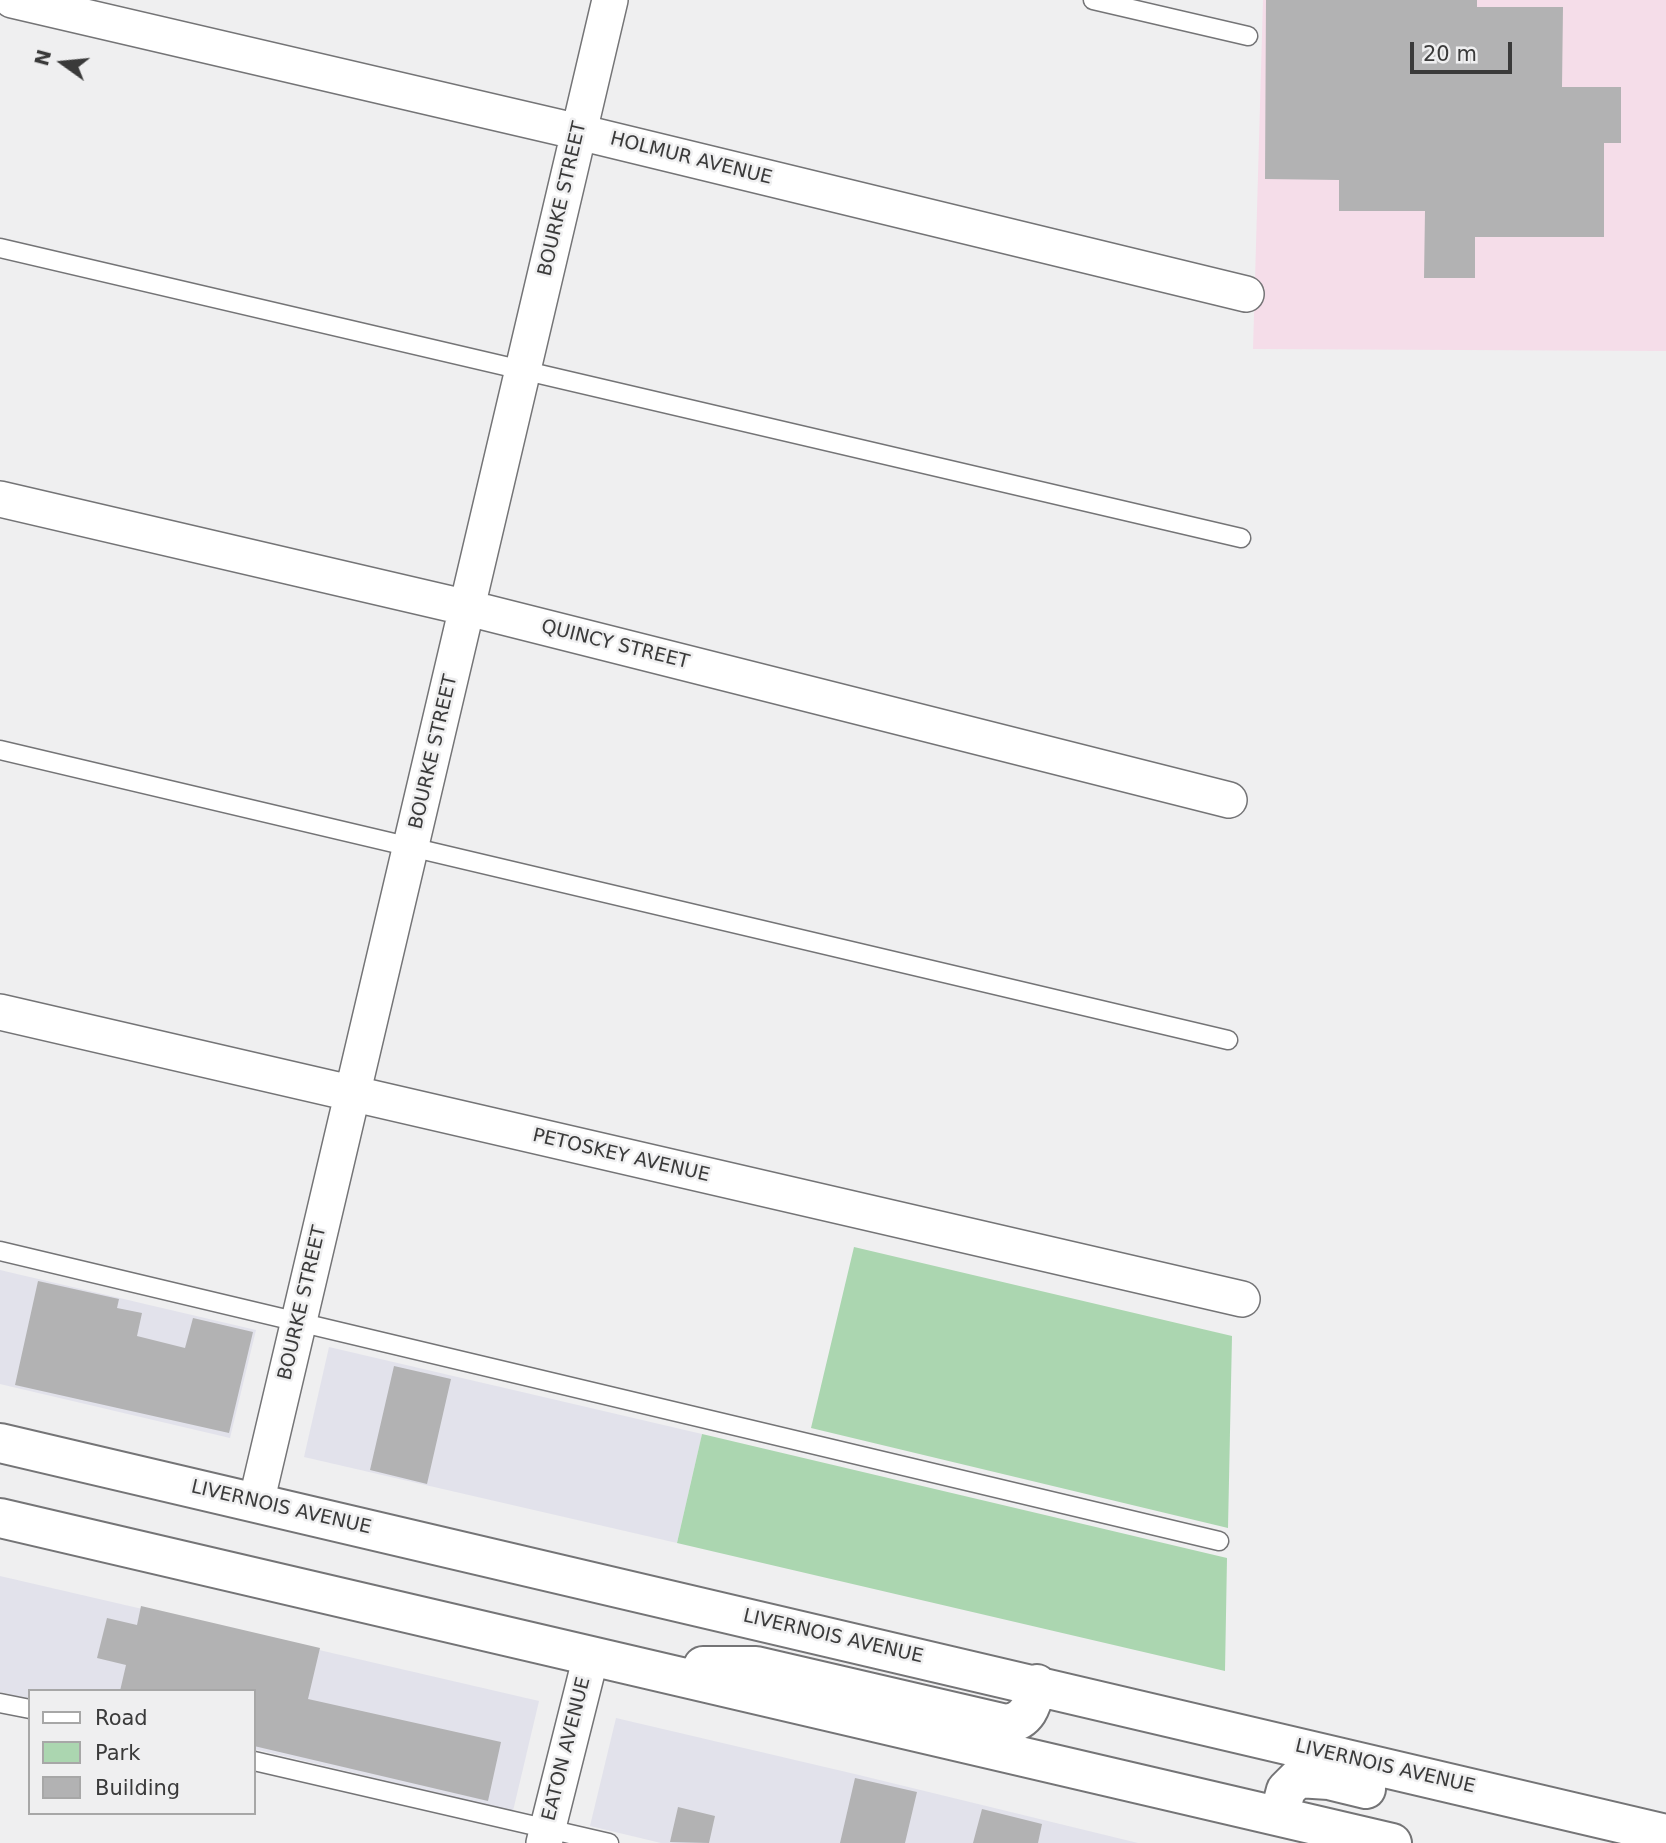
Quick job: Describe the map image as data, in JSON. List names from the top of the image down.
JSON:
{
  "streets": {
    "main road": ["LIVERNOIS AVENUE"],
    "street": [
      "HOLMUR AVENUE",
      "BOURKE STREET",
      "QUINCY STREET",
      "PETOSKEY AVENUE",
      "EATON AVENUE"
    ]
  },
  "crossings": [
    ["HOLMUR AVENUE", "BOURKE STREET"],
    ["BOURKE STREET", "QUINCY STREET"],
    ["BOURKE STREET", "PETOSKEY AVENUE"],
    ["BOURKE STREET", "LIVERNOIS AVENUE"]
  ],
  "legend": ["Road", "Park", "Building"],
  "scale_bar": "20 m",
  "north": "left"
}
